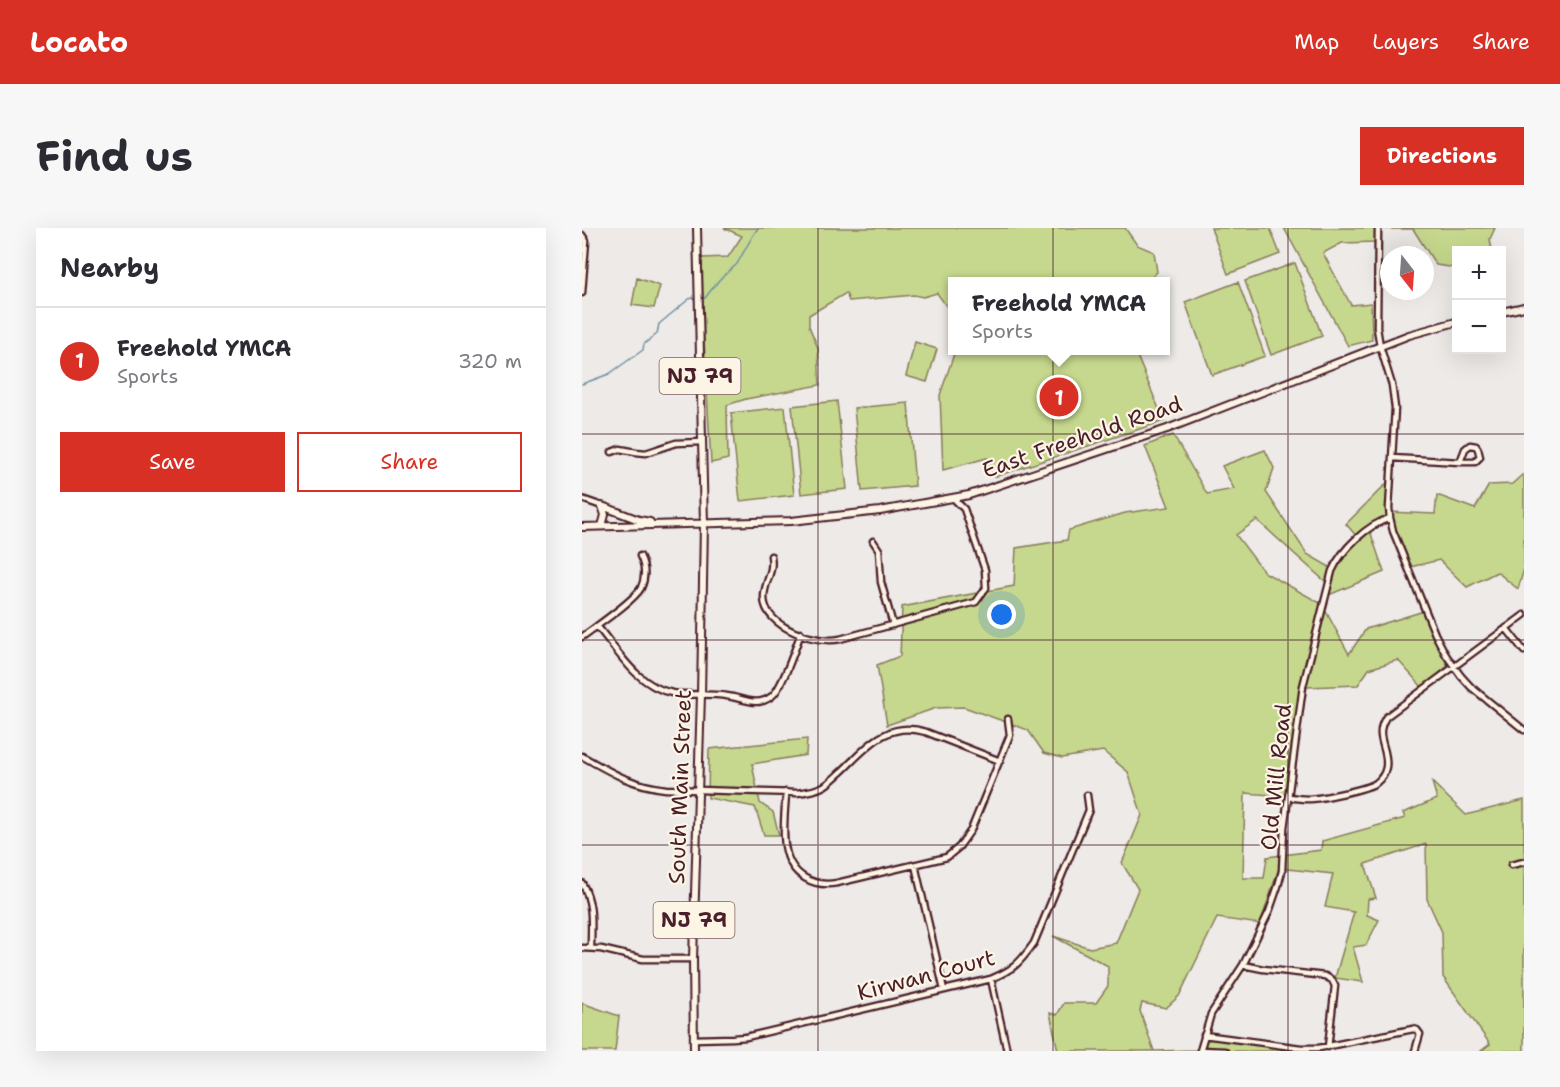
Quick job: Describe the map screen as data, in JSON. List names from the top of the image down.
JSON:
{
  "streets": {
    "main road": ["NJ 79", "East Freehold Road", "South Main Street"],
    "street": ["Old Mill Road", "Kirwan Court"]
  },
  "crossings": [
    ["NJ 79", "East Freehold Road"],
    ["NJ 79", "South Main Street"],
    ["East Freehold Road", "South Main Street"],
    ["South Main Street", "Kirwan Court"]
  ],
  "north": "bottom",
  "page": {
    "header": "Locato",
    "nav": ["Map", "Layers", "Share"],
    "buttons": [
      "Directions",
      ["Save", "Share"]
    ],
    "title": "Find us",
    "heading": "Nearby",
    "map_buttons": ["+", "−"],
    "popup": ["Freehold YMCA", "Sports"],
    "list": [
      {
        "mark": "1",
        "name": "Freehold YMCA",
        "note": "Sports",
        "value": "320 m"
      }
    ],
    "pins": "1"
  }
}
